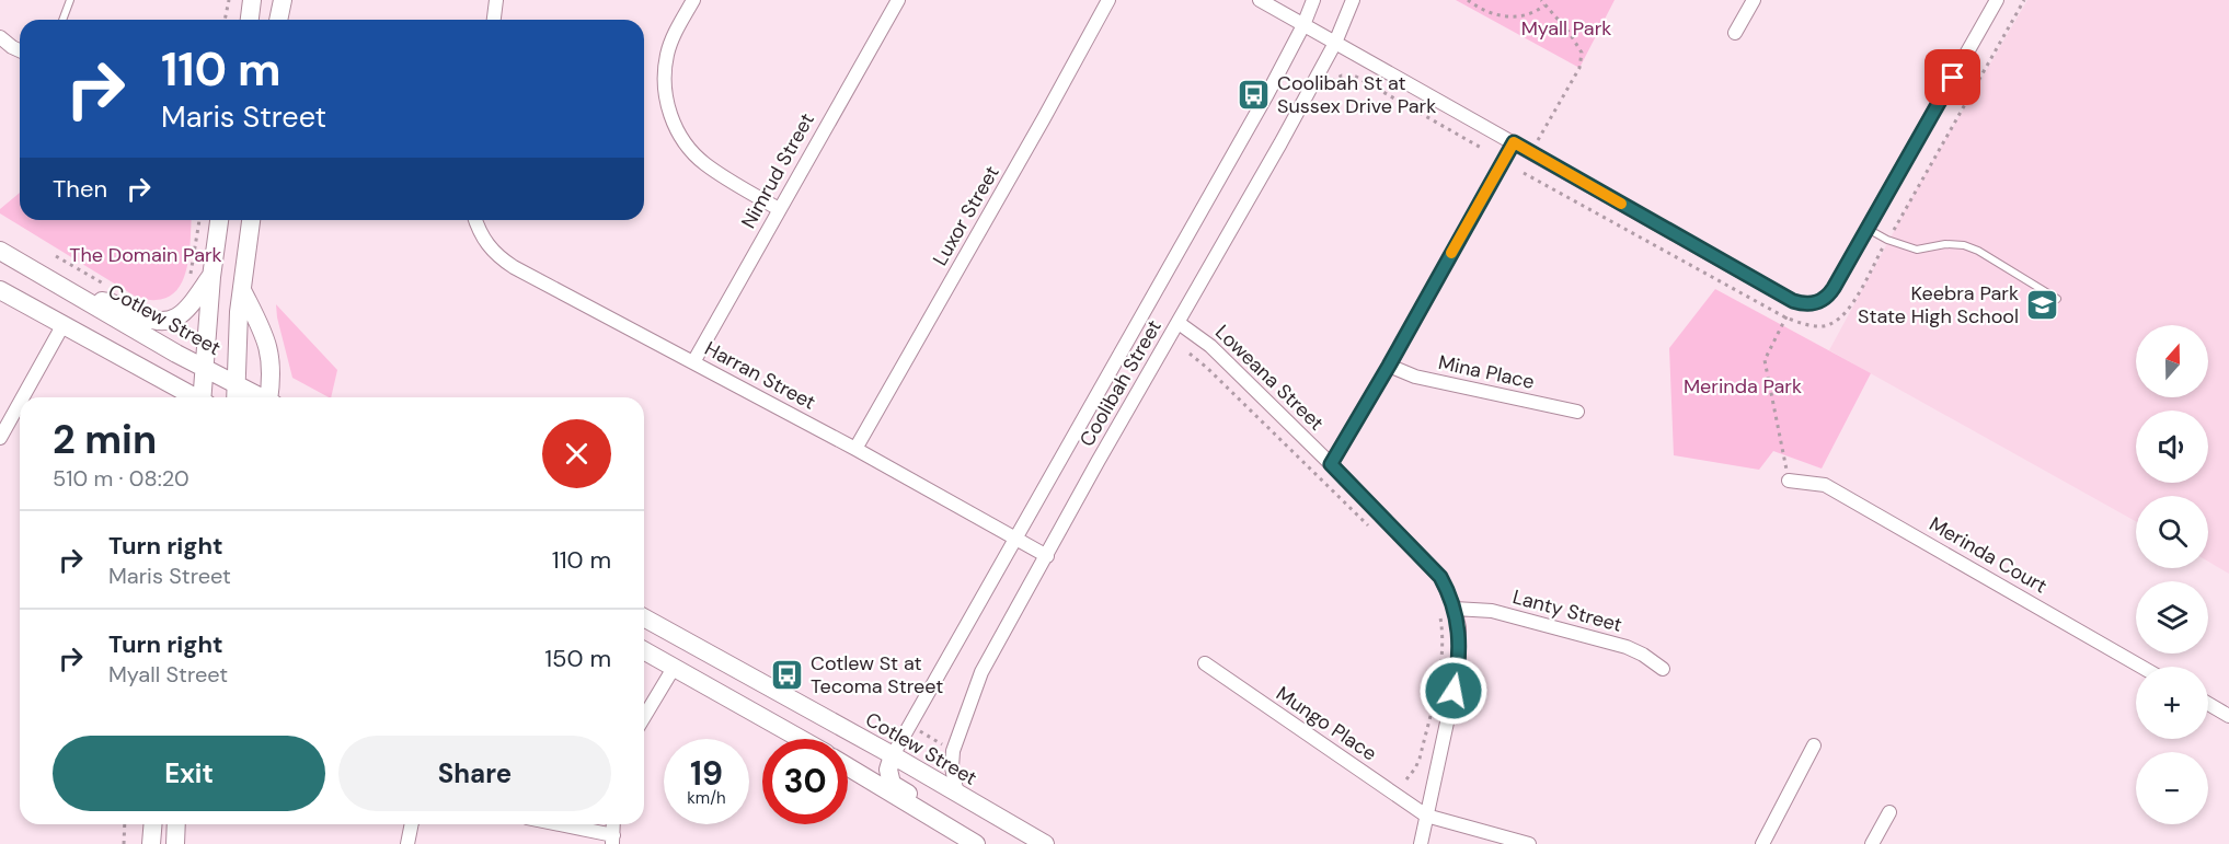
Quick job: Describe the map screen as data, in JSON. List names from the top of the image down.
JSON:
{
  "streets": {
    "main road": ["Cotlew Street"],
    "street": [
      "Nimrud Street",
      "Luxor Street",
      "Mina Place",
      "Harran Street",
      "Loweana Street",
      "Coolibah Street",
      "Merinda Court",
      "Lanty Street",
      "Mungo Place"
    ]
  },
  "crossings": [
    ["Nimrud Street", "Harran Street"],
    ["Luxor Street", "Harran Street"],
    ["Cotlew Street", "Coolibah Street"],
    ["Harran Street", "Coolibah Street"],
    ["Loweana Street", "Coolibah Street"],
    ["Loweana Street", "Lanty Street"],
    ["Loweana Street", "Mungo Place"]
  ],
  "parks": ["Myall Park", "The Domain Park", "Merinda Park"],
  "places": {
    "bus stop": ["Coolibah St at Sussex Drive Park", "Cotlew St at Tecoma Street"],
    "school or university": ["Keebra Park State High School"]
  },
  "north": "top",
  "page": {
    "turn": ["110 m", "Maris Street"],
    "then": "Then",
    "map_buttons": ["+", "−"],
    "heading": ["2 min", "510 m · 08:20"],
    "list": [
      {
        "name": "Turn right",
        "note": "Maris Street",
        "value": "110 m"
      },
      {
        "name": "Turn right",
        "note": "Myall Street",
        "value": "150 m"
      }
    ],
    "buttons": ["Exit", "Share"],
    "speed": "19 km/h",
    "limit": "30"
  }
}
